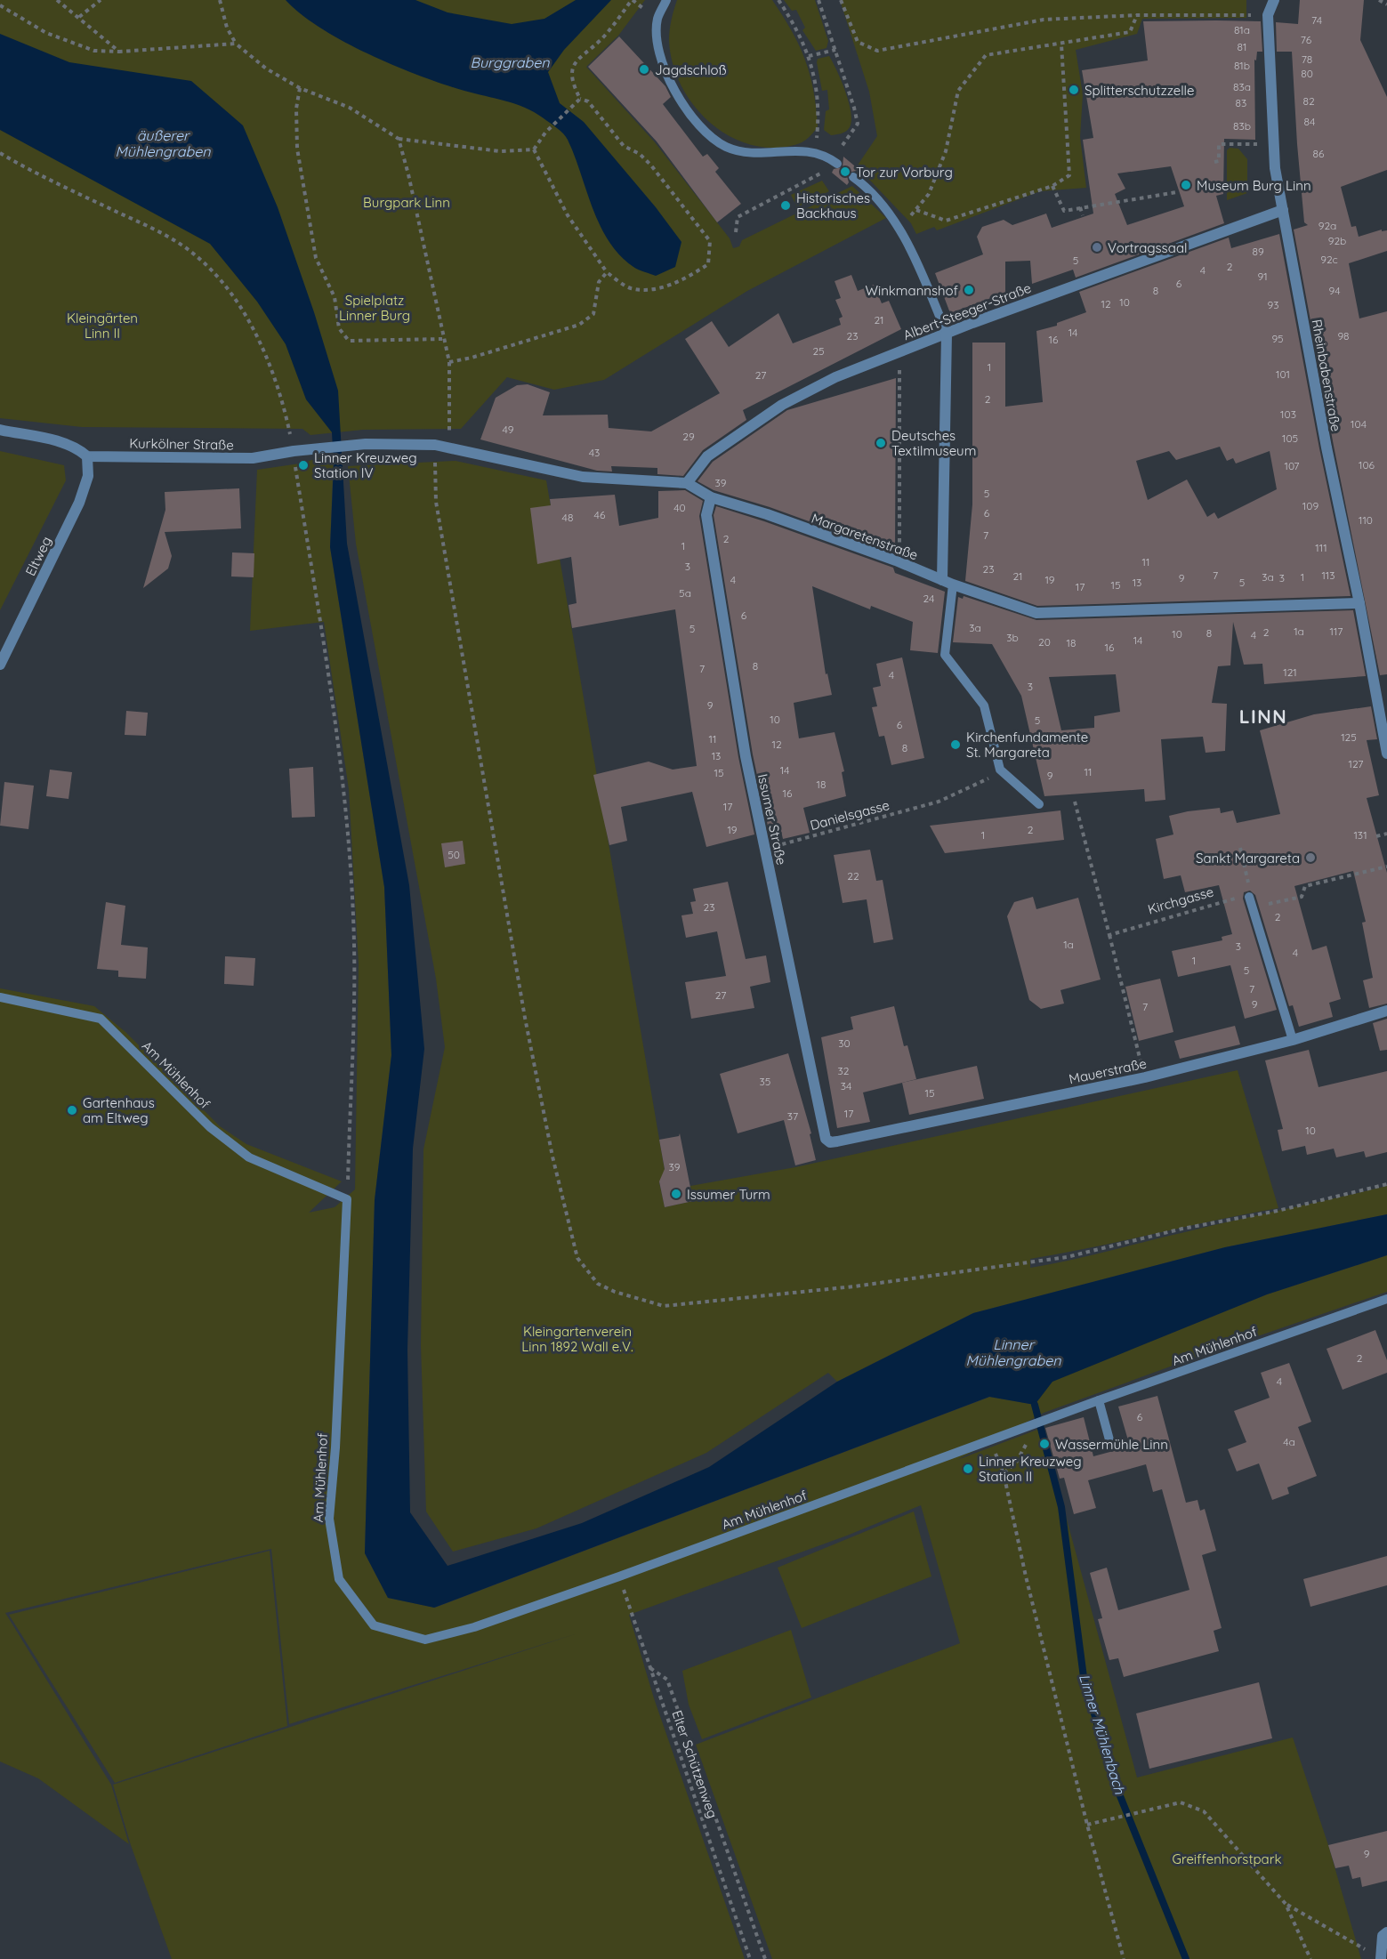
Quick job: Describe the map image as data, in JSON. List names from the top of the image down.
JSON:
{
  "streets": {
    "street": [
      "Albert-Steeger-Straße",
      "Rheinbabenstraße",
      "Kurkölner Straße",
      "Margaretenstraße",
      "Eltweg",
      "Issumer Straße",
      "Mauerstraße"
    ],
    "lane": ["Am Mühlenhof"],
    "path": ["Danielsgasse", "Kirchgasse", "Elter Schützenweg"]
  },
  "crossings": [
    ["Albert-Steeger-Straße", "Rheinbabenstraße"],
    ["Albert-Steeger-Straße", "Margaretenstraße"],
    ["Rheinbabenstraße", "Margaretenstraße"],
    ["Kurkölner Straße", "Margaretenstraße"],
    ["Kurkölner Straße", "Eltweg"],
    ["Margaretenstraße", "Issumer Straße"],
    ["Danielsgasse", "Issumer Straße"],
    ["Issumer Straße", "Mauerstraße"],
    ["Am Mühlenhof", "Elter Schützenweg"]
  ],
  "districts": ["LINN"],
  "water": [
    "Burggraben",
    "äußerer Mühlengraben",
    "Linner Mühlengraben",
    "Linner Mühlenbach"
  ],
  "parks": [
    "Burgpark Linn",
    "Spielplatz Linner Burg",
    "Kleingärten Linn II",
    "Kleingartenverein Linn 1892 Wall e.V.",
    "Greiffenhorstpark"
  ],
  "places": [
    "Jagdschloß",
    "Splitterschutzzelle",
    "Tor zur Vorburg",
    "Museum Burg Linn",
    "Historisches Backhaus",
    "Vortragssaal",
    "Winkmannshof",
    "Deutsches Textilmuseum",
    "Linner Kreuzweg Station IV",
    "Kirchenfundamente St. Margareta",
    "Sankt Margareta",
    "Gartenhaus am Eltweg",
    "Issumer Turm",
    "Wassermühle Linn",
    "Linner Kreuzweg Station II"
  ],
  "house_numbers": [
    "74",
    "81a",
    "76",
    "81",
    "78",
    "81b",
    "80",
    "83a",
    "82",
    "83",
    "84",
    "83b",
    "86",
    "92a",
    "92b",
    "89",
    "92c",
    "5",
    "2",
    "4",
    "91",
    "6",
    "8",
    "94",
    "10",
    "12",
    "93",
    "21",
    "14",
    "23",
    "98",
    "95",
    "16",
    "25",
    "1",
    "101",
    "27",
    "2",
    "103",
    "104",
    "49",
    "29",
    "105",
    "43",
    "106",
    "107",
    "39",
    "5",
    "109",
    "40",
    "6",
    "46",
    "48",
    "110",
    "7",
    "2",
    "1",
    "111",
    "11",
    "3",
    "23",
    "7",
    "113",
    "21",
    "3a",
    "1",
    "9",
    "3",
    "4",
    "19",
    "13",
    "5",
    "15",
    "17",
    "5a",
    "24",
    "6",
    "3a",
    "5",
    "1a",
    "117",
    "2",
    "8",
    "10",
    "4",
    "3b",
    "14",
    "20",
    "18",
    "16",
    "8",
    "7",
    "121",
    "4",
    "3",
    "9",
    "10",
    "5",
    "6",
    "125",
    "11",
    "12",
    "8",
    "13",
    "127",
    "14",
    "11",
    "15",
    "9",
    "18",
    "16",
    "17",
    "19",
    "2",
    "1",
    "131",
    "50",
    "22",
    "23",
    "2",
    "1a",
    "3",
    "4",
    "1",
    "5",
    "7",
    "27",
    "9",
    "7",
    "30",
    "32",
    "35",
    "34",
    "15",
    "17",
    "37",
    "10",
    "39",
    "2",
    "4",
    "6",
    "4a",
    "9"
  ]
}
